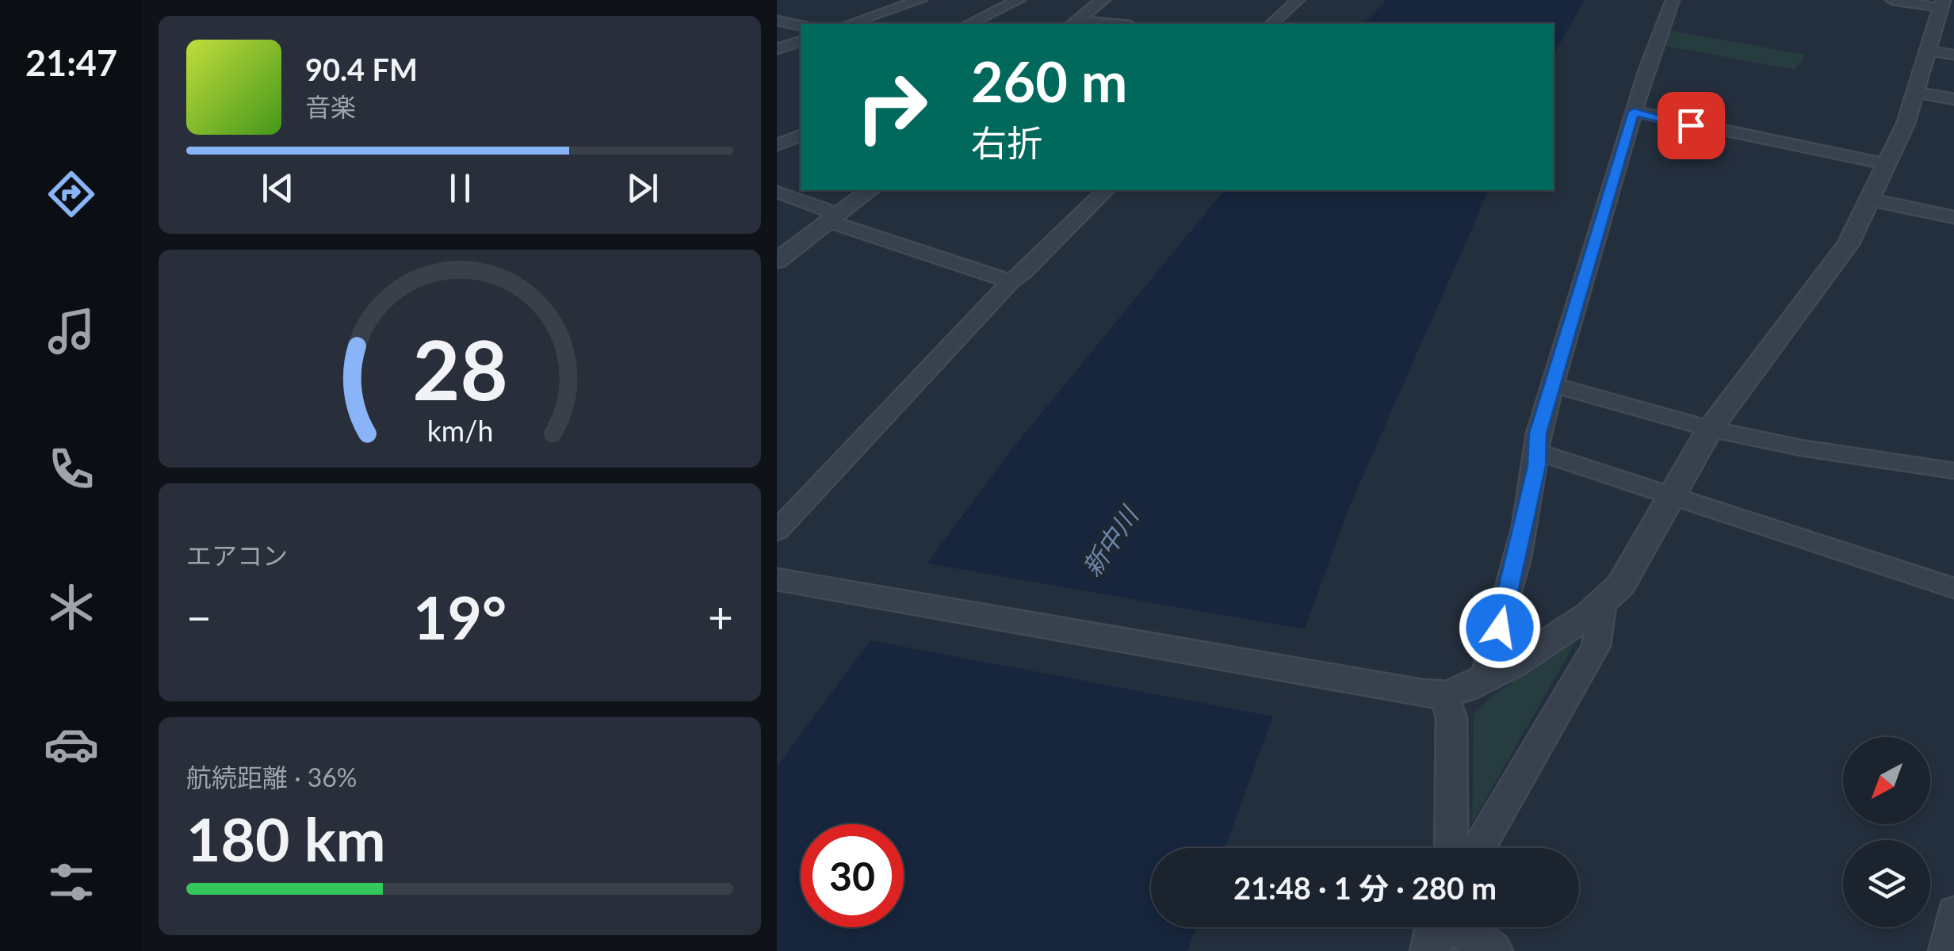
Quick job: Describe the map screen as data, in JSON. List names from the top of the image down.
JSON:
{
  "water": ["新中川"],
  "north": "bottom left",
  "page": {
    "tabs": "21:47",
    "turn": ["260 m", "右折"],
    "song": ["90.4 FM", "音楽"],
    "tile": [
      "エアコン",
      ["航続距離 · 36%", "180 km"]
    ],
    "heat": ["−", "19°", "+"],
    "limit": "30",
    "trip": "21:48 · 1 分 · 280 m",
    "gauge": ["28", "km/h"]
  }
}
